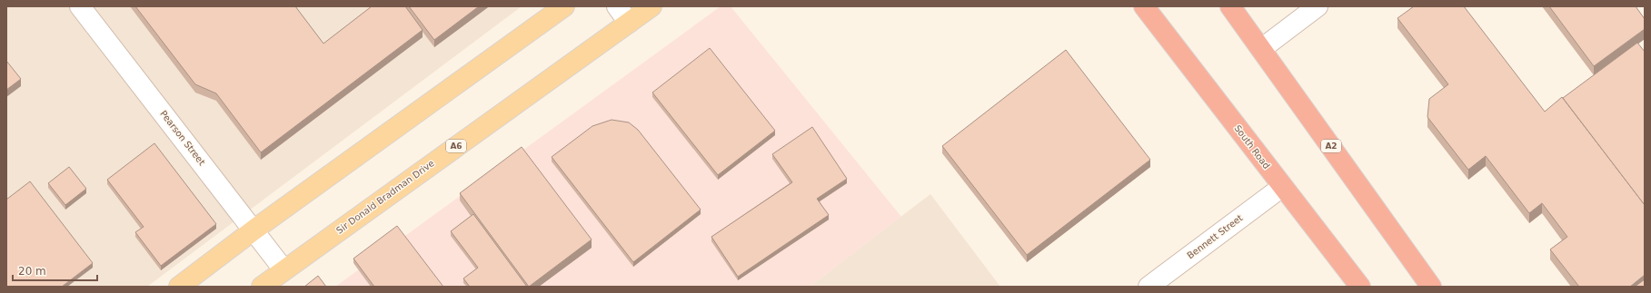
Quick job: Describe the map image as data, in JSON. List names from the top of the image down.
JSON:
{
  "streets": {
    "highway": ["A2", "South Road"],
    "main road": ["A6", "Sir Donald Bradman Drive"],
    "street": ["Pearson Street", "Bennett Street"]
  },
  "crossings": [
    ["Pearson Street", "Sir Donald Bradman Drive"],
    ["South Road", "Bennett Street"]
  ],
  "scale_bar": "20 m"
}
